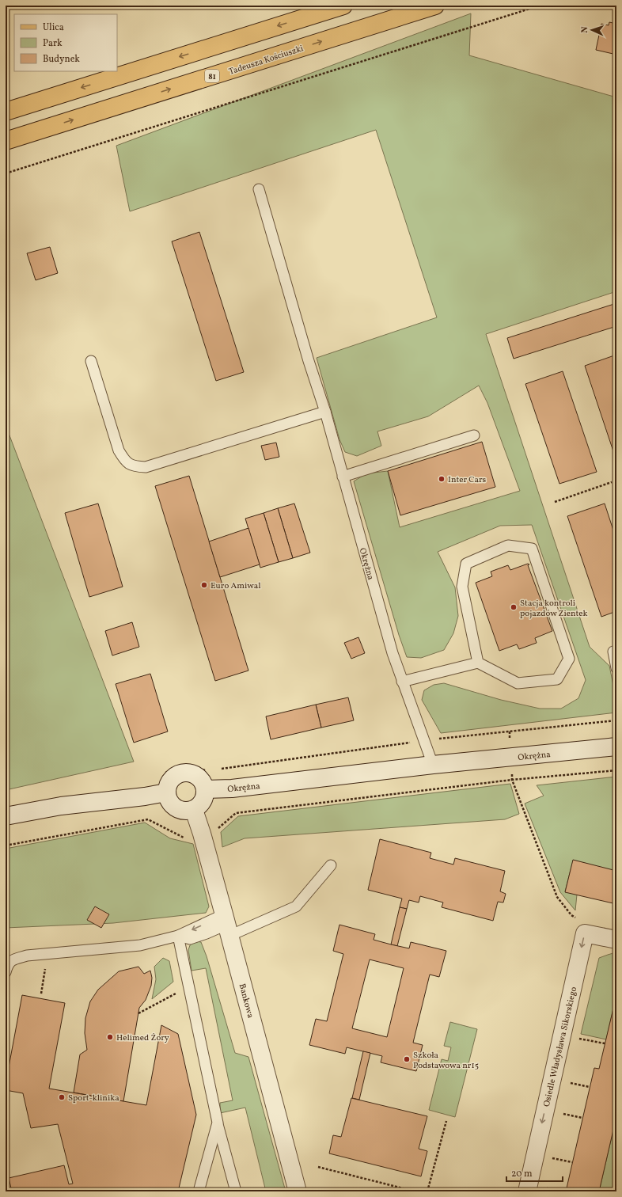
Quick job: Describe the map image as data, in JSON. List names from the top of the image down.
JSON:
{
  "streets": {
    "main road": ["Tadeusza Kościuszki", "81"],
    "street": ["Okrężna", "Bankowa", "Osiedle Władysława Sikorskiego"]
  },
  "crossings": [
    ["Okrężna", "Bankowa"]
  ],
  "one_way": ["Osiedle Władysława Sikorskiego"],
  "places": [
    "Inter Cars",
    "Euro Amiwal",
    "Stacja kontroli pojazdów Zientek",
    "Helimed Żory",
    "Szkoła Podstawowa nr15",
    "Sport-klinika"
  ],
  "legend": ["Ulica", "Park", "Budynek"],
  "scale_bar": "20 m",
  "north": "left"
}
